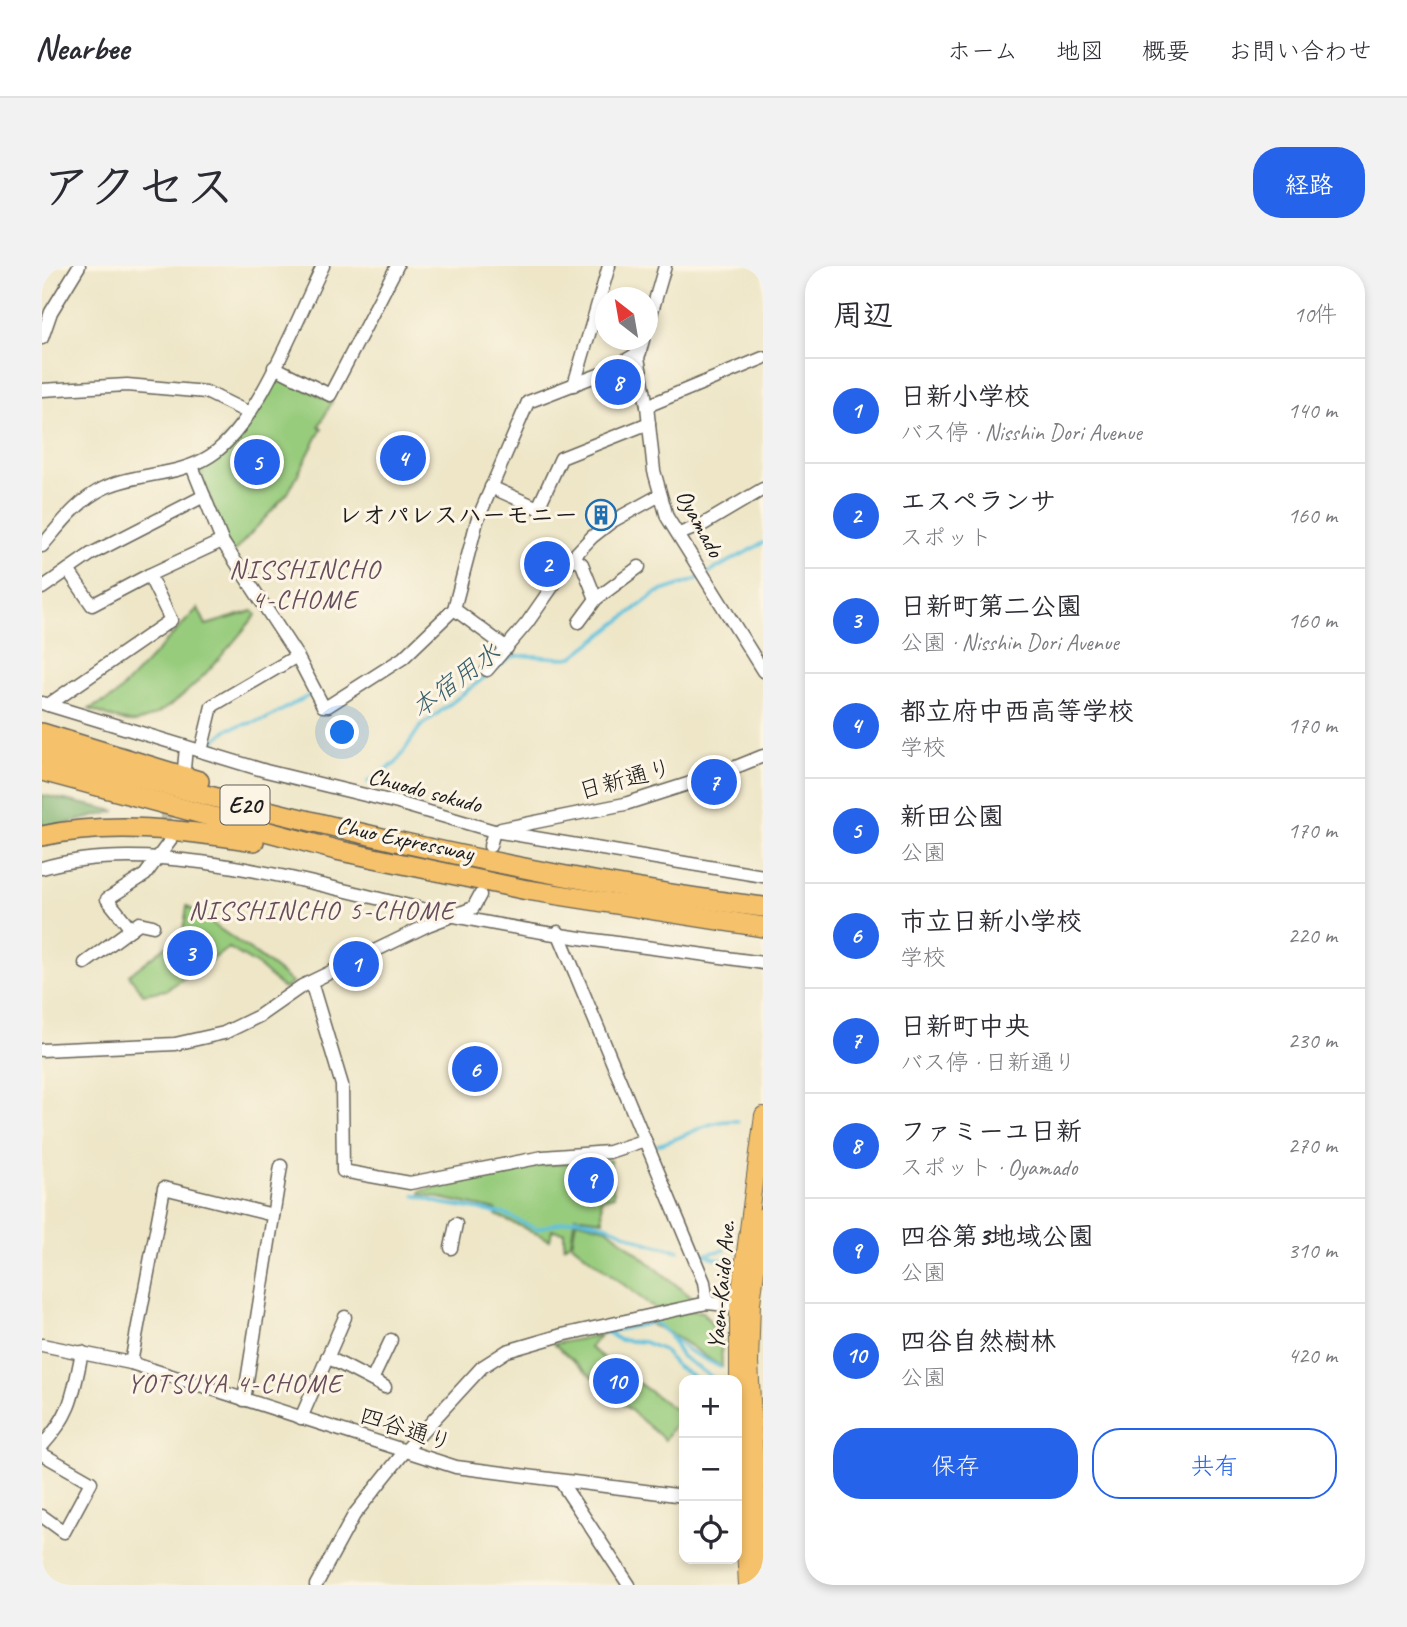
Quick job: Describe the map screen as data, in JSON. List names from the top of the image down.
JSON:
{
  "streets": {
    "highway": ["E20", "Chuo Expressway"],
    "main road": ["Yaen-Kaido Ave."],
    "street": [
      "Oyamado",
      "日新通り",
      "Chuodo sokudo",
      "四谷通り"
    ]
  },
  "crossings": [
    ["日新通り", "Chuodo sokudo"]
  ],
  "districts": ["NISSHINCHO 4-CHOME", "NISSHINCHO 5-CHOME", "YOTSUYA 4-CHOME"],
  "water": ["本宿用水"],
  "places": {
    "building": ["レオパレスハーモニー"]
  },
  "north": "top left",
  "page": {
    "header": "Nearbee",
    "nav": [
      "ホーム",
      "地図",
      "概要",
      "お問い合わせ"
    ],
    "title": "アクセス",
    "buttons": [
      "経路",
      ["保存", "共有"]
    ],
    "heading": ["周辺", "10件"],
    "pins": [
      "8",
      "4",
      "5",
      "2",
      "7",
      "3",
      "1",
      "6",
      "9",
      "10"
    ],
    "list": [
      {
        "mark": "1",
        "name": "日新小学校",
        "note": "バス停 · Nisshin Dori Avenue",
        "value": "140 m"
      },
      {
        "mark": "2",
        "name": "エスペランサ",
        "note": "スポット",
        "value": "160 m"
      },
      {
        "mark": "3",
        "name": "日新町第二公園",
        "note": "公園 · Nisshin Dori Avenue",
        "value": "160 m"
      },
      {
        "mark": "4",
        "name": "都立府中西高等学校",
        "note": "学校",
        "value": "170 m"
      },
      {
        "mark": "5",
        "name": "新田公園",
        "note": "公園",
        "value": "170 m"
      },
      {
        "mark": "6",
        "name": "市立日新小学校",
        "note": "学校",
        "value": "220 m"
      },
      {
        "mark": "7",
        "name": "日新町中央",
        "note": "バス停 · 日新通り",
        "value": "230 m"
      },
      {
        "mark": "8",
        "name": "ファミーユ日新",
        "note": "スポット · Oyamado",
        "value": "270 m"
      },
      {
        "mark": "9",
        "name": "四谷第3地域公園",
        "note": "公園",
        "value": "310 m"
      },
      {
        "mark": "10",
        "name": "四谷自然樹林",
        "note": "公園",
        "value": "420 m"
      }
    ],
    "map_buttons": ["+", "−"]
  }
}
